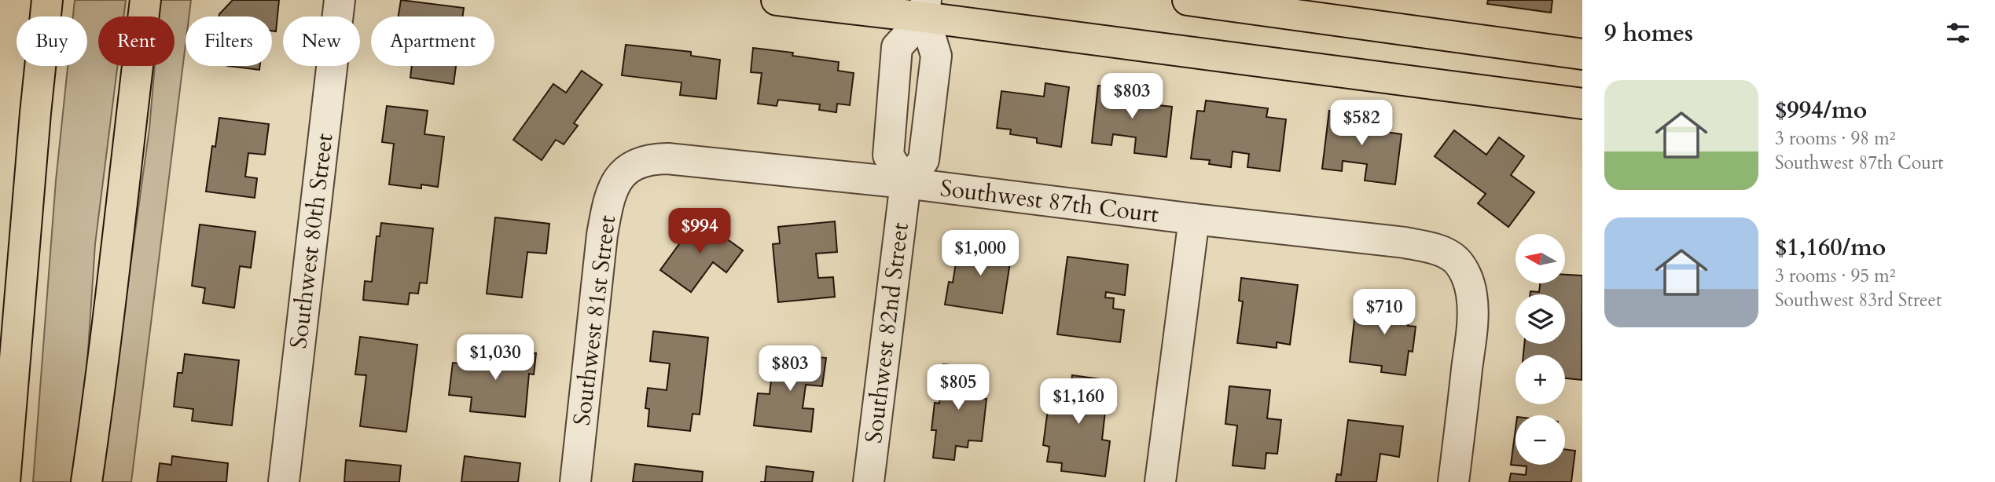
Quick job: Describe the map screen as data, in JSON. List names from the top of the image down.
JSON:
{
  "streets": {
    "street": [
      "Southwest 87th Court",
      "Southwest 80th Street",
      "Southwest 81st Street",
      "Southwest 82nd Street"
    ]
  },
  "crossings": [
    ["Southwest 87th Court", "Southwest 81st Street"],
    ["Southwest 87th Court", "Southwest 82nd Street"]
  ],
  "north": "left",
  "page": {
    "heading": "9 homes",
    "chip": [
      "Buy",
      "Rent",
      "Filters",
      "New",
      "Apartment"
    ],
    "list": [
      {
        "name": "$994/mo",
        "note": "3 rooms · 98 m² · Southwest 87th Court"
      },
      {
        "name": "$1,160/mo",
        "note": "3 rooms · 95 m² · Southwest 83rd Street"
      }
    ],
    "price": [
      "$803",
      "$582",
      "$994",
      "$1,000",
      "$710",
      "$1,030",
      "$803",
      "$805",
      "$1,160"
    ],
    "map_buttons": ["+", "−"]
  }
}
